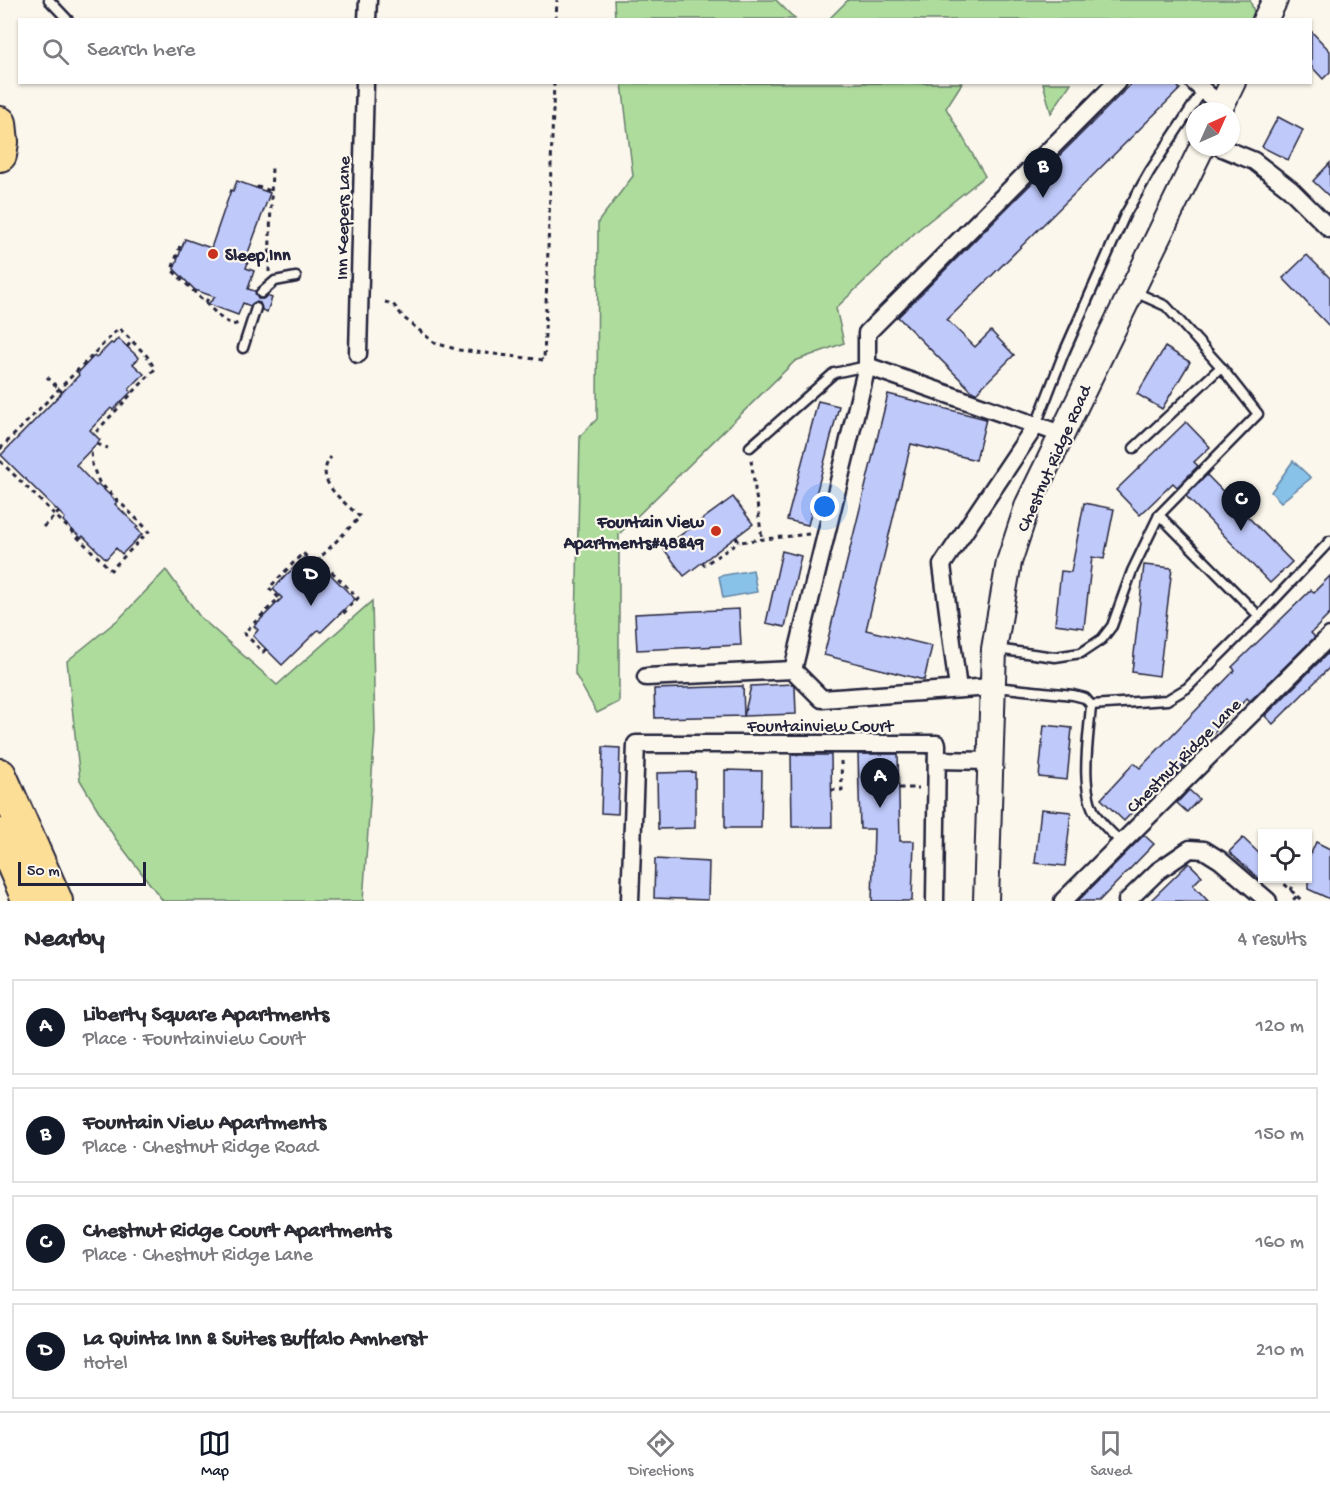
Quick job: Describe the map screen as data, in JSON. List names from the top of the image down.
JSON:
{
  "streets": {
    "street": [
      "Inn Keepers Lane",
      "Chestnut Ridge Road",
      "Fountainview Court",
      "Chestnut Ridge Lane"
    ]
  },
  "places": ["Sleep Inn", "Fountain View Apartments#48&49"],
  "scale_bar": "50 m",
  "north": "top right",
  "page": {
    "search": "Search here",
    "pins": [
      "B",
      "C",
      "D",
      "A"
    ],
    "scale": "50 m",
    "heading": ["Nearby", "4 results"],
    "list": [
      {
        "mark": "A",
        "name": "Liberty Square Apartments",
        "note": "Place · Fountainview Court",
        "value": "120 m"
      },
      {
        "mark": "B",
        "name": "Fountain View Apartments",
        "note": "Place · Chestnut Ridge Road",
        "value": "150 m"
      },
      {
        "mark": "C",
        "name": "Chestnut Ridge Court Apartments",
        "note": "Place · Chestnut Ridge Lane",
        "value": "160 m"
      },
      {
        "mark": "D",
        "name": "La Quinta Inn & Suites Buffalo Amherst",
        "note": "Hotel",
        "value": "210 m"
      }
    ],
    "nav": ["Map", "Directions", "Saved"]
  }
}
